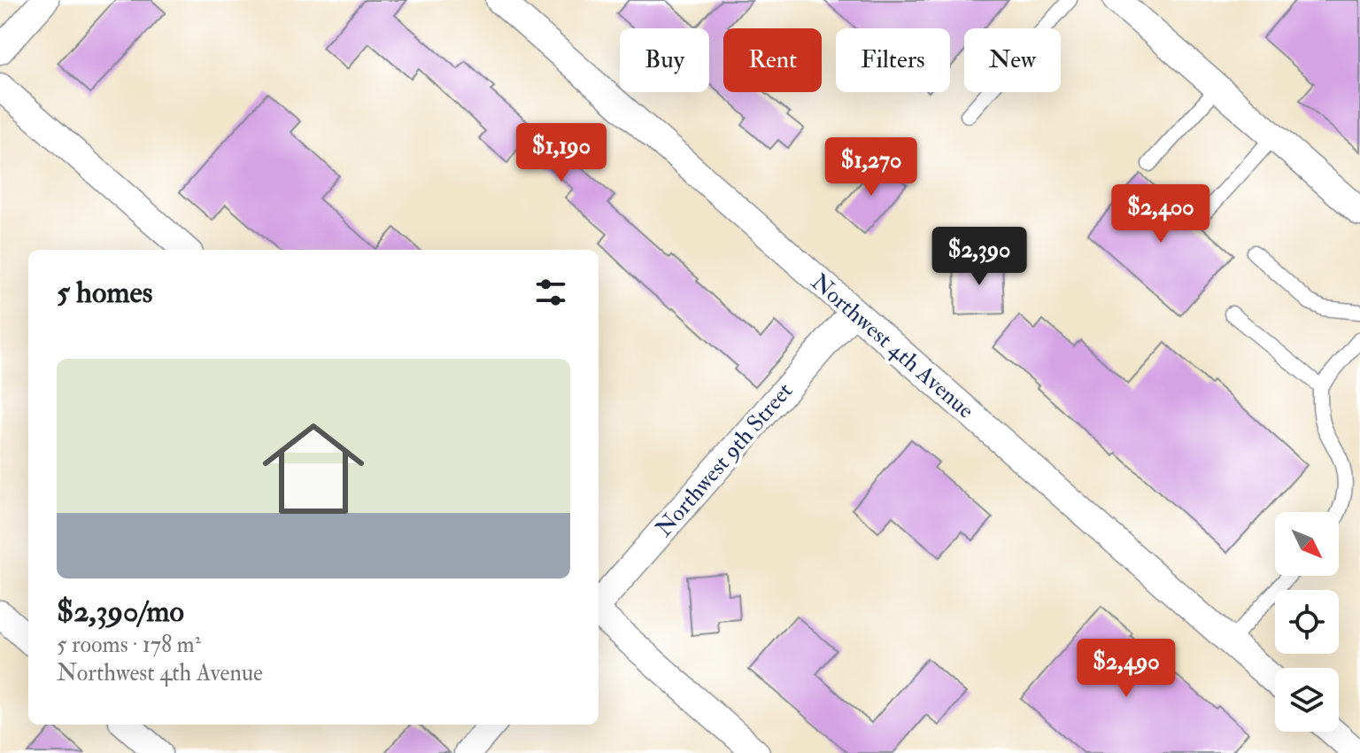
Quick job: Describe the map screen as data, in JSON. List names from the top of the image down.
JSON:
{
  "streets": {
    "street": ["Northwest 4th Avenue", "Northwest 9th Street"]
  },
  "crossings": [
    ["Northwest 4th Avenue", "Northwest 9th Street"]
  ],
  "north": "bottom right",
  "page": {
    "chip": [
      "Buy",
      "Rent",
      "Filters",
      "New"
    ],
    "price": [
      "$1,190",
      "$1,270",
      "$2,400",
      "$2,390",
      "$2,490"
    ],
    "heading": "5 homes",
    "list": [
      {
        "name": "$2,390/mo",
        "note": "5 rooms · 178 m² · Northwest 4th Avenue"
      }
    ]
  }
}
